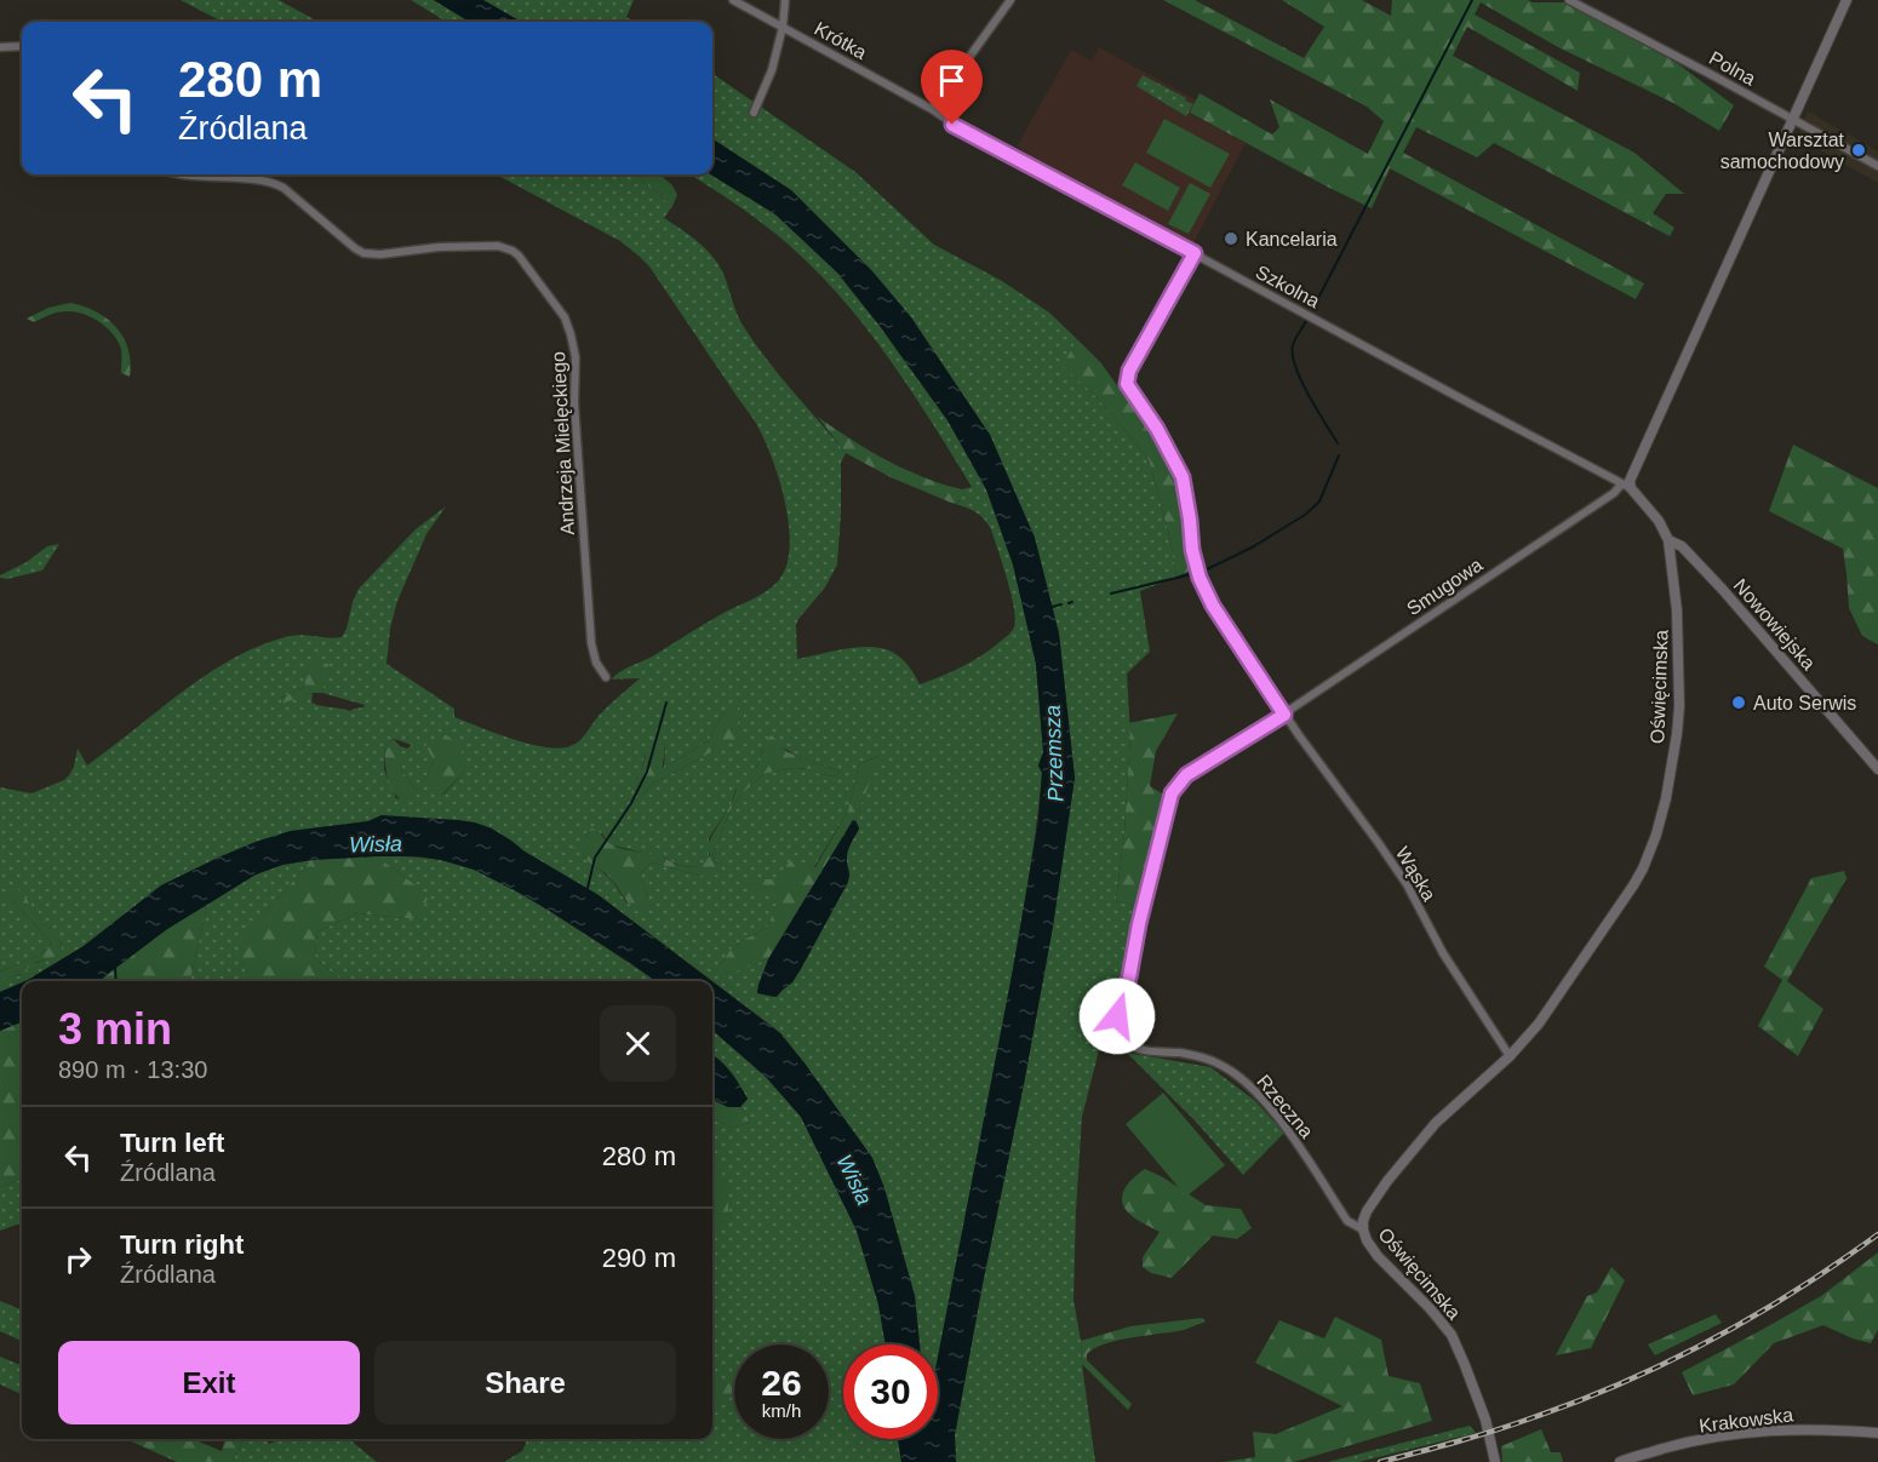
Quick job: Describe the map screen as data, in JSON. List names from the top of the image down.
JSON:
{
  "streets": {
    "street": [
      "Krótka",
      "Polna",
      "Szkolna",
      "Andrzeja Mielęckiego",
      "Smugowa",
      "Nowowiejska",
      "Oświęcimska",
      "Wąska",
      "Rzeczna",
      "Krakowska"
    ]
  },
  "crossings": [
    ["Krótka", "Szkolna"],
    ["Szkolna", "Smugowa"],
    ["Szkolna", "Oświęcimska"],
    ["Szkolna", "Wąska"],
    ["Smugowa", "Oświęcimska"],
    ["Smugowa", "Wąska"],
    ["Smugowa", "Rzeczna"],
    ["Nowowiejska", "Oświęcimska"],
    ["Oświęcimska", "Wąska"],
    ["Oświęcimska", "Rzeczna"],
    ["Wąska", "Rzeczna"]
  ],
  "water": ["Przemsza", "Wisła"],
  "places": ["Warsztat samochodowy", "Kancelaria", "Auto Serwis"],
  "page": {
    "turn": ["280 m", "Źródlana"],
    "heading": ["3 min", "890 m · 13:30"],
    "list": [
      {
        "name": "Turn left",
        "note": "Źródlana",
        "value": "280 m"
      },
      {
        "name": "Turn right",
        "note": "Źródlana",
        "value": "290 m"
      }
    ],
    "buttons": ["Exit", "Share"],
    "speed": "26 km/h",
    "limit": "30"
  }
}
